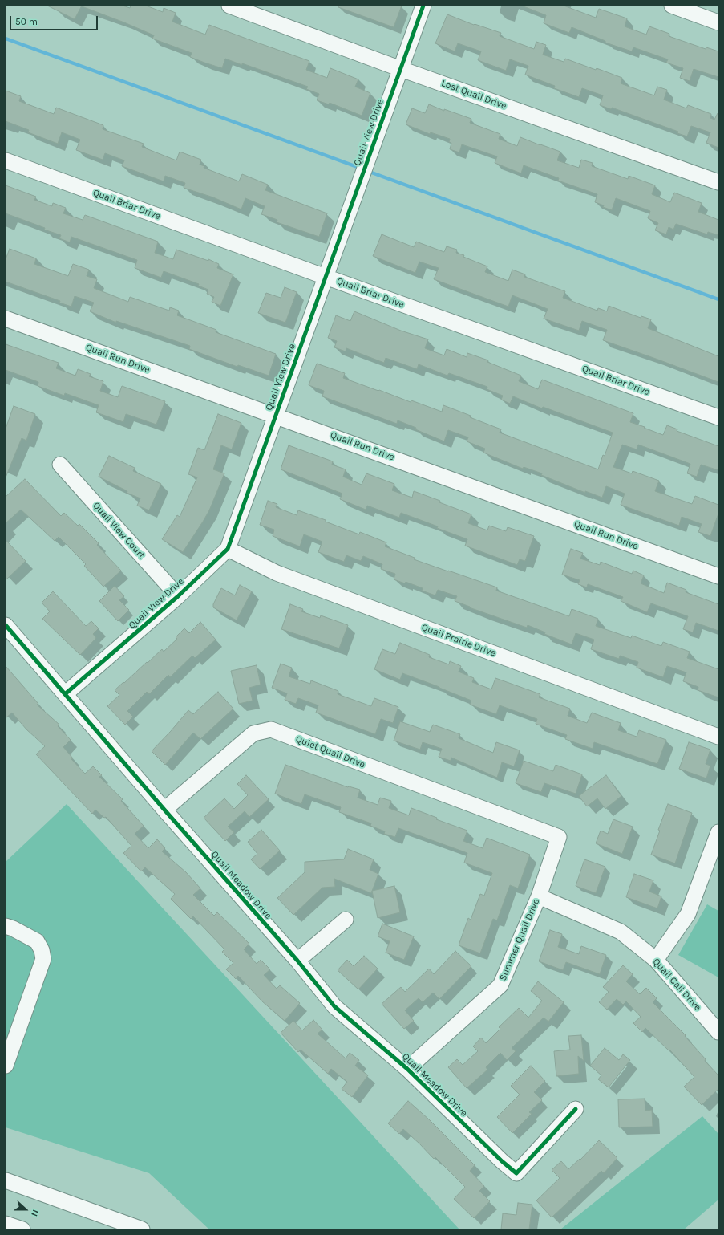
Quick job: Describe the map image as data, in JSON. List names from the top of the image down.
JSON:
{
  "streets": {
    "street": [
      "Lost Quail Drive",
      "Quail View Drive",
      "Quail Briar Drive",
      "Quail Run Drive",
      "Quail View Court",
      "Quail Prairie Drive",
      "Quiet Quail Drive",
      "Quail Meadow Drive",
      "Summer Quail Drive",
      "Quail Call Drive"
    ]
  },
  "crossings": [
    ["Lost Quail Drive", "Quail View Drive"],
    ["Quail View Drive", "Quail Briar Drive"],
    ["Quail View Drive", "Quail Run Drive"],
    ["Quail View Drive", "Quail View Court"],
    ["Quail View Drive", "Quail Prairie Drive"],
    ["Quail View Drive", "Quail Meadow Drive"],
    ["Quiet Quail Drive", "Quail Meadow Drive"],
    ["Quiet Quail Drive", "Summer Quail Drive"],
    ["Quail Meadow Drive", "Summer Quail Drive"],
    ["Summer Quail Drive", "Quail Call Drive"]
  ],
  "scale_bar": "50 m",
  "north": "right"
}
